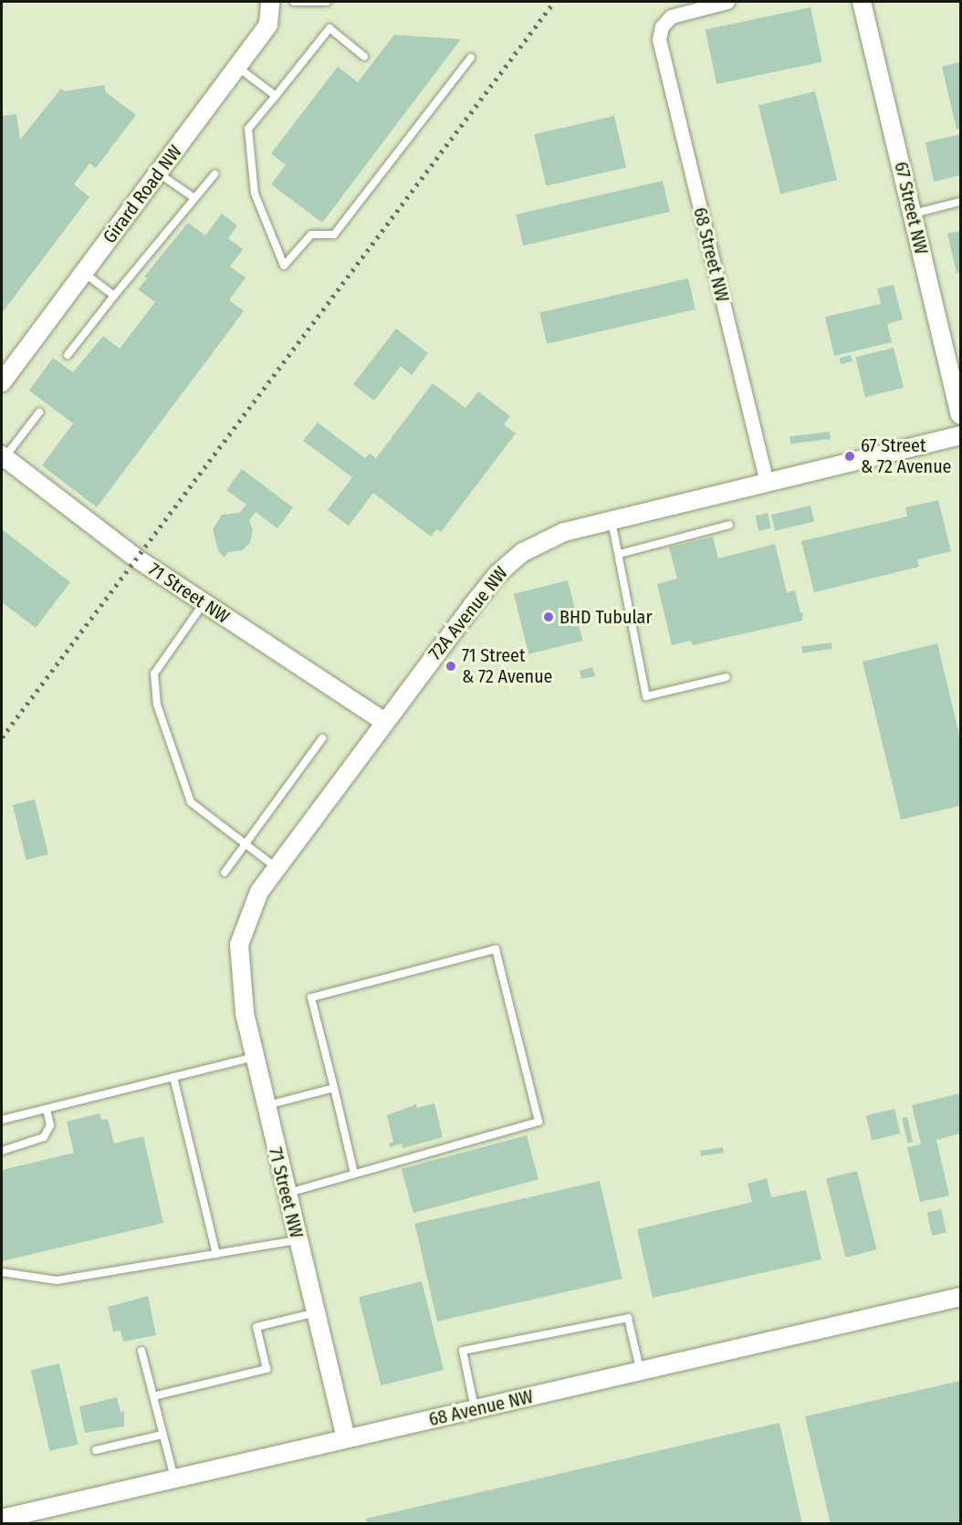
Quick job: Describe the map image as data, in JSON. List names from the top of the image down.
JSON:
{
  "streets": {
    "street": [
      "Girard Road NW",
      "67 Street NW",
      "68 Street NW",
      "71 Street NW",
      "72A Avenue NW",
      "68 Avenue NW"
    ]
  },
  "crossings": [
    ["68 Street NW", "72A Avenue NW"],
    ["71 Street NW", "72A Avenue NW"],
    ["71 Street NW", "68 Avenue NW"]
  ],
  "places": ["67 Street & 72 Avenue", "BHD Tubular", "71 Street & 72 Avenue"]
}
